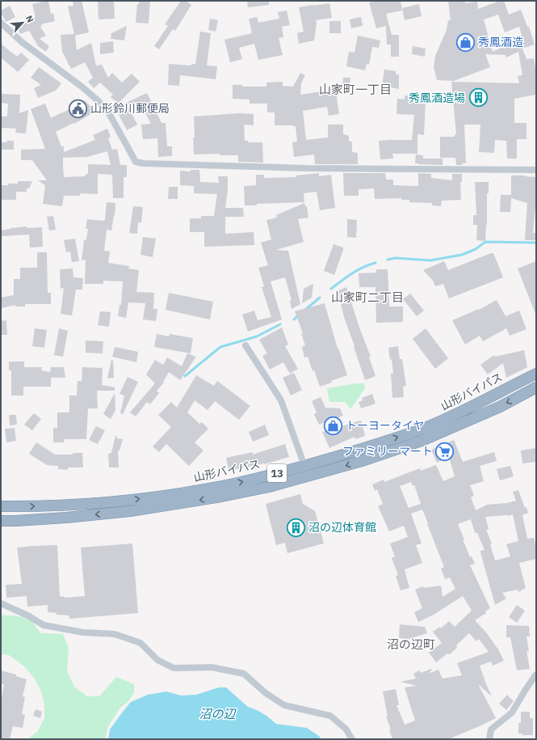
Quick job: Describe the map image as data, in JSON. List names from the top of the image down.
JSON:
{
  "streets": {
    "highway": ["山形バイパス", "13"]
  },
  "districts": ["山家町一丁目", "山家町二丁目", "沼の辺町"],
  "water": ["沼の辺"],
  "places": {
    "shop": ["秀鳳酒造", "トーヨータイヤ"],
    "building": ["秀鳳酒造場", "沼の辺体育館"],
    "public building": ["山形鈴川郵便局"],
    "supermarket": ["ファミリーマート"]
  },
  "north": "top right"
}
